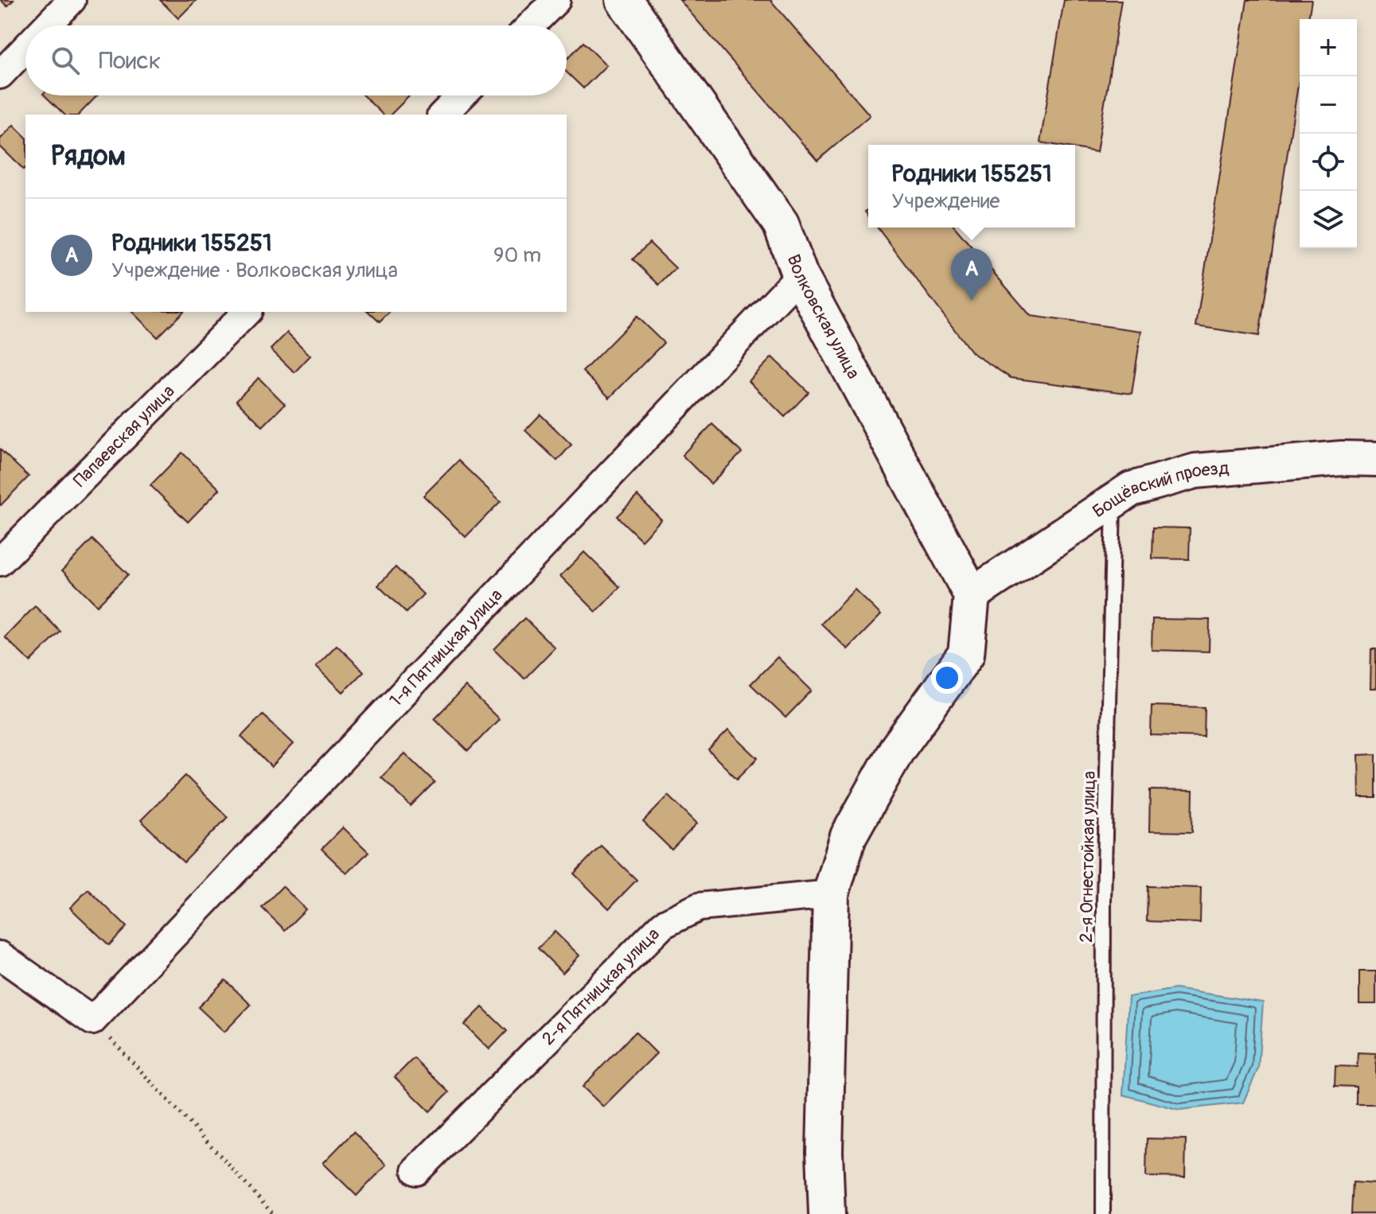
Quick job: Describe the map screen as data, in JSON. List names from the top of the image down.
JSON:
{
  "streets": {
    "main road": ["Волковская улица"],
    "street": [
      "Папаевская улица",
      "Бощёвский проезд",
      "1-я Пятницкая улица",
      "2-я Пятницкая улица"
    ],
    "lane": ["2-я Огнестойкая улица"]
  },
  "crossings": [
    ["Волковская улица", "Бощёвский проезд"],
    ["Волковская улица", "1-я Пятницкая улица"],
    ["Бощёвский проезд", "2-я Огнестойкая улица"]
  ],
  "page": {
    "map_buttons": ["+", "−"],
    "search": "Поиск",
    "heading": "Рядом",
    "popup": ["Родники 155251", "Учреждение"],
    "list": [
      {
        "mark": "A",
        "name": "Родники 155251",
        "note": "Учреждение · Волковская улица",
        "value": "90 m"
      }
    ],
    "pins": "A"
  }
}
